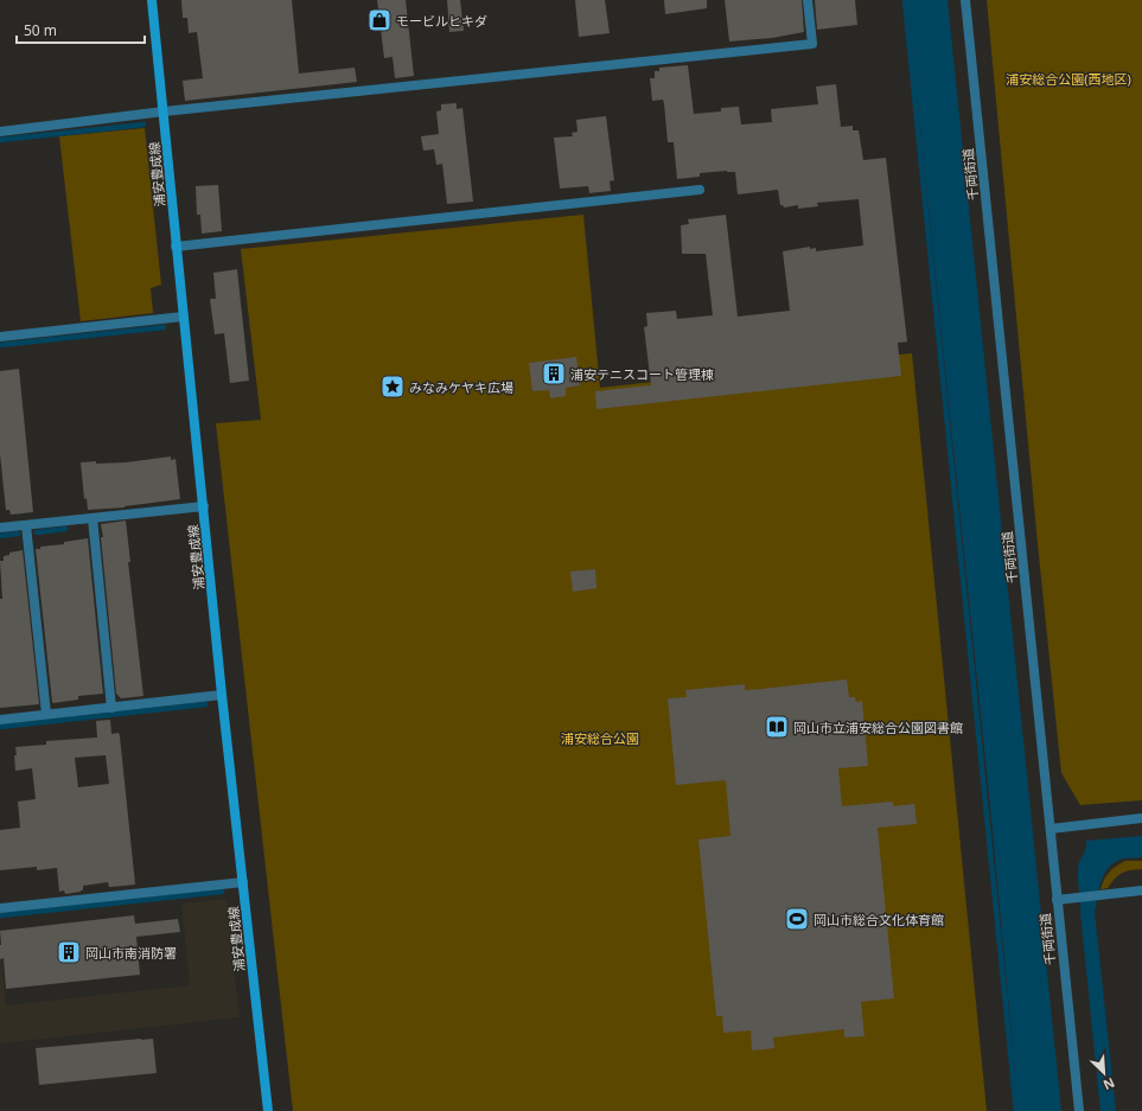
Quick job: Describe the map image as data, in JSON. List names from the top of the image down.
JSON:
{
  "streets": {
    "main road": ["浦安豊成線"],
    "street": ["千両街道"]
  },
  "parks": ["浦安総合公園(西地区)", "浦安総合公園"],
  "places": {
    "shop": ["モービルヒキダ"],
    "building": ["浦安テニスコート管理棟", "岡山市南消防署"],
    "place": ["みなみケヤキ広場"],
    "library": ["岡山市立浦安総合公園図書館"],
    "sports": ["岡山市総合文化体育館"]
  },
  "scale_bar": "50 m",
  "north": "bottom right"
}
